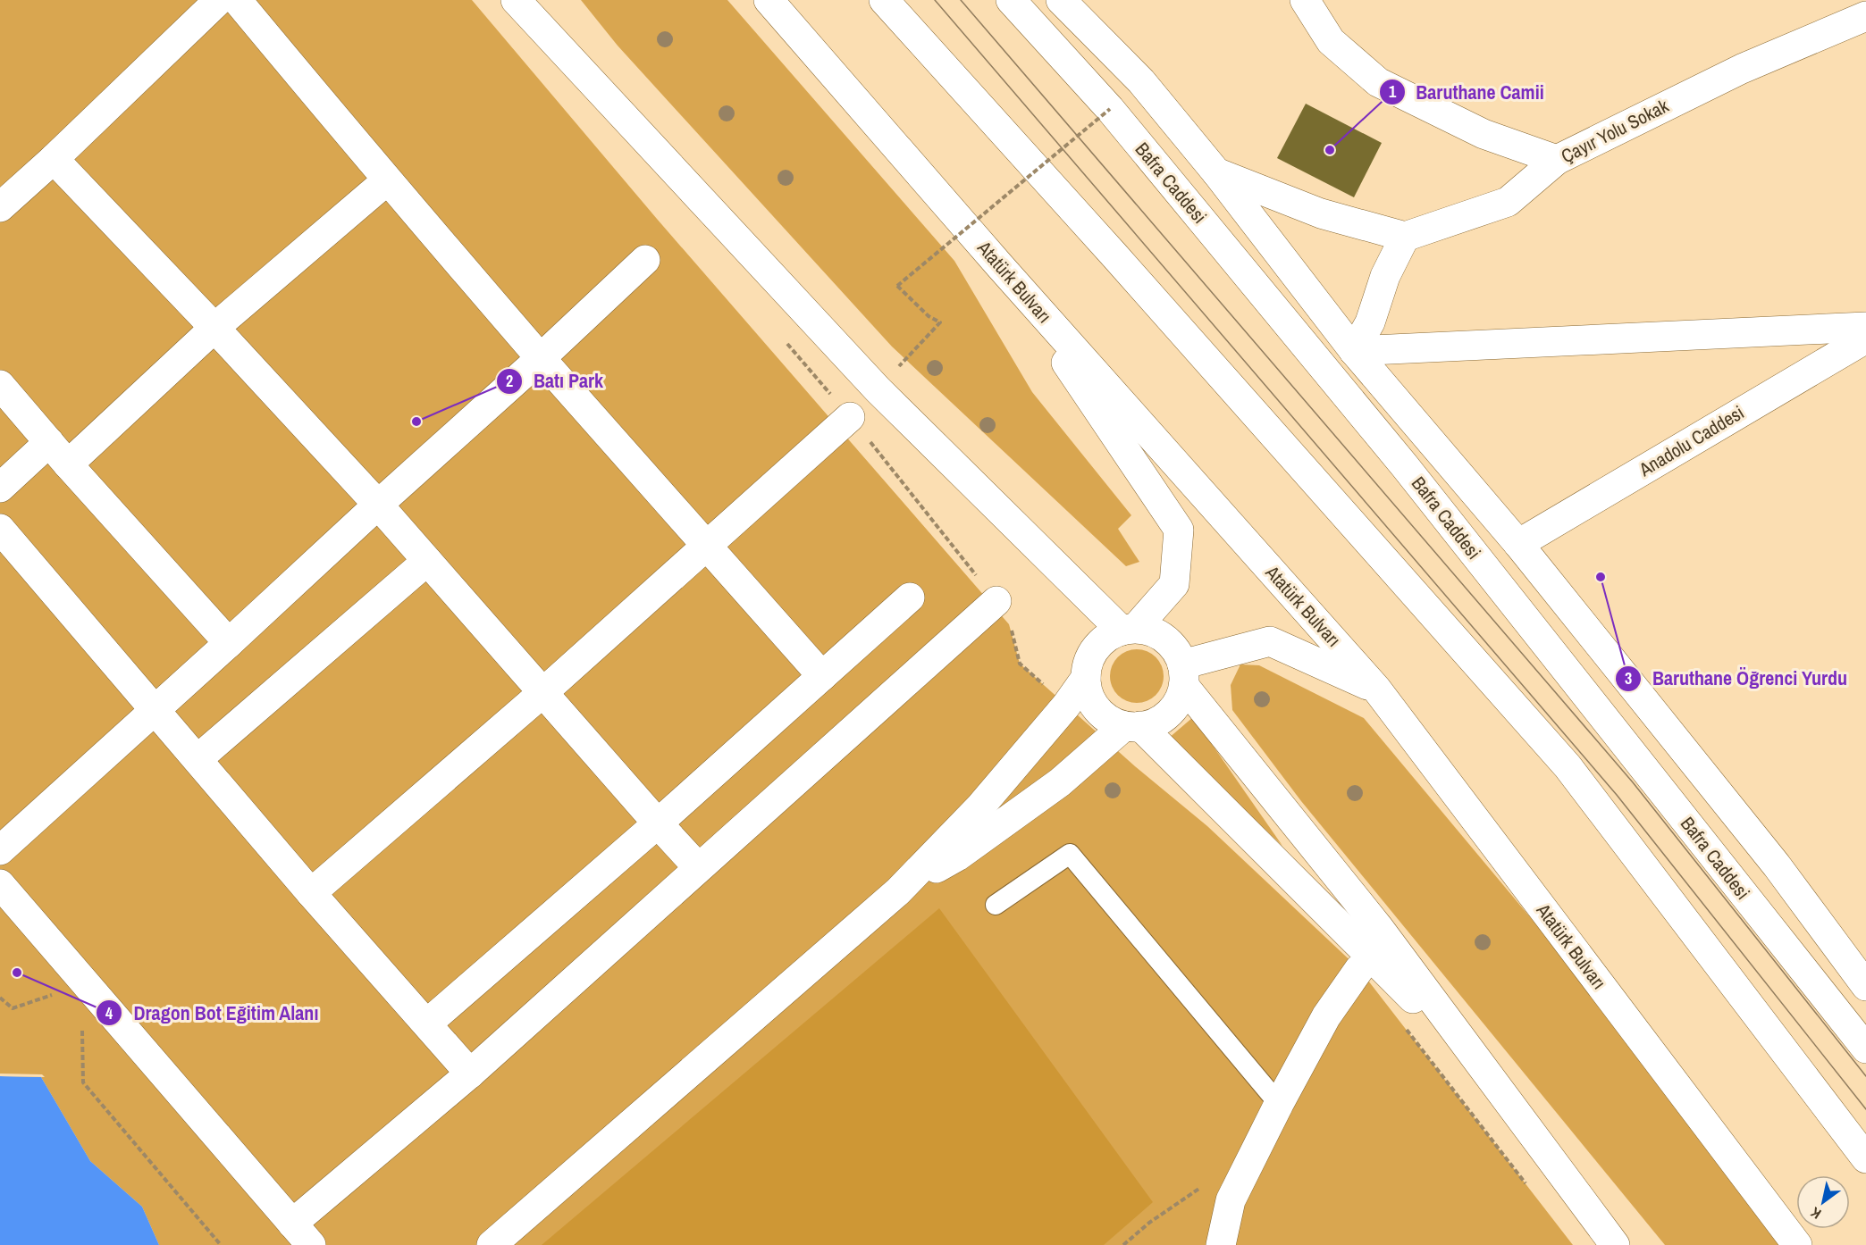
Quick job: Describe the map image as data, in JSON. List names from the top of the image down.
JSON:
{
  "streets": {
    "street": [
      "Çayır Yolu Sokak",
      "Bafra Caddesi",
      "Atatürk Bulvarı",
      "Anadolu Caddesi"
    ]
  },
  "crossings": [
    ["Bafra Caddesi", "Anadolu Caddesi"]
  ],
  "places": [
    "Baruthane Camii",
    "Batı Park",
    "Baruthane Öğrenci Yurdu",
    "Dragon Bot Eğitim Alanı"
  ],
  "north": "bottom left"
}
